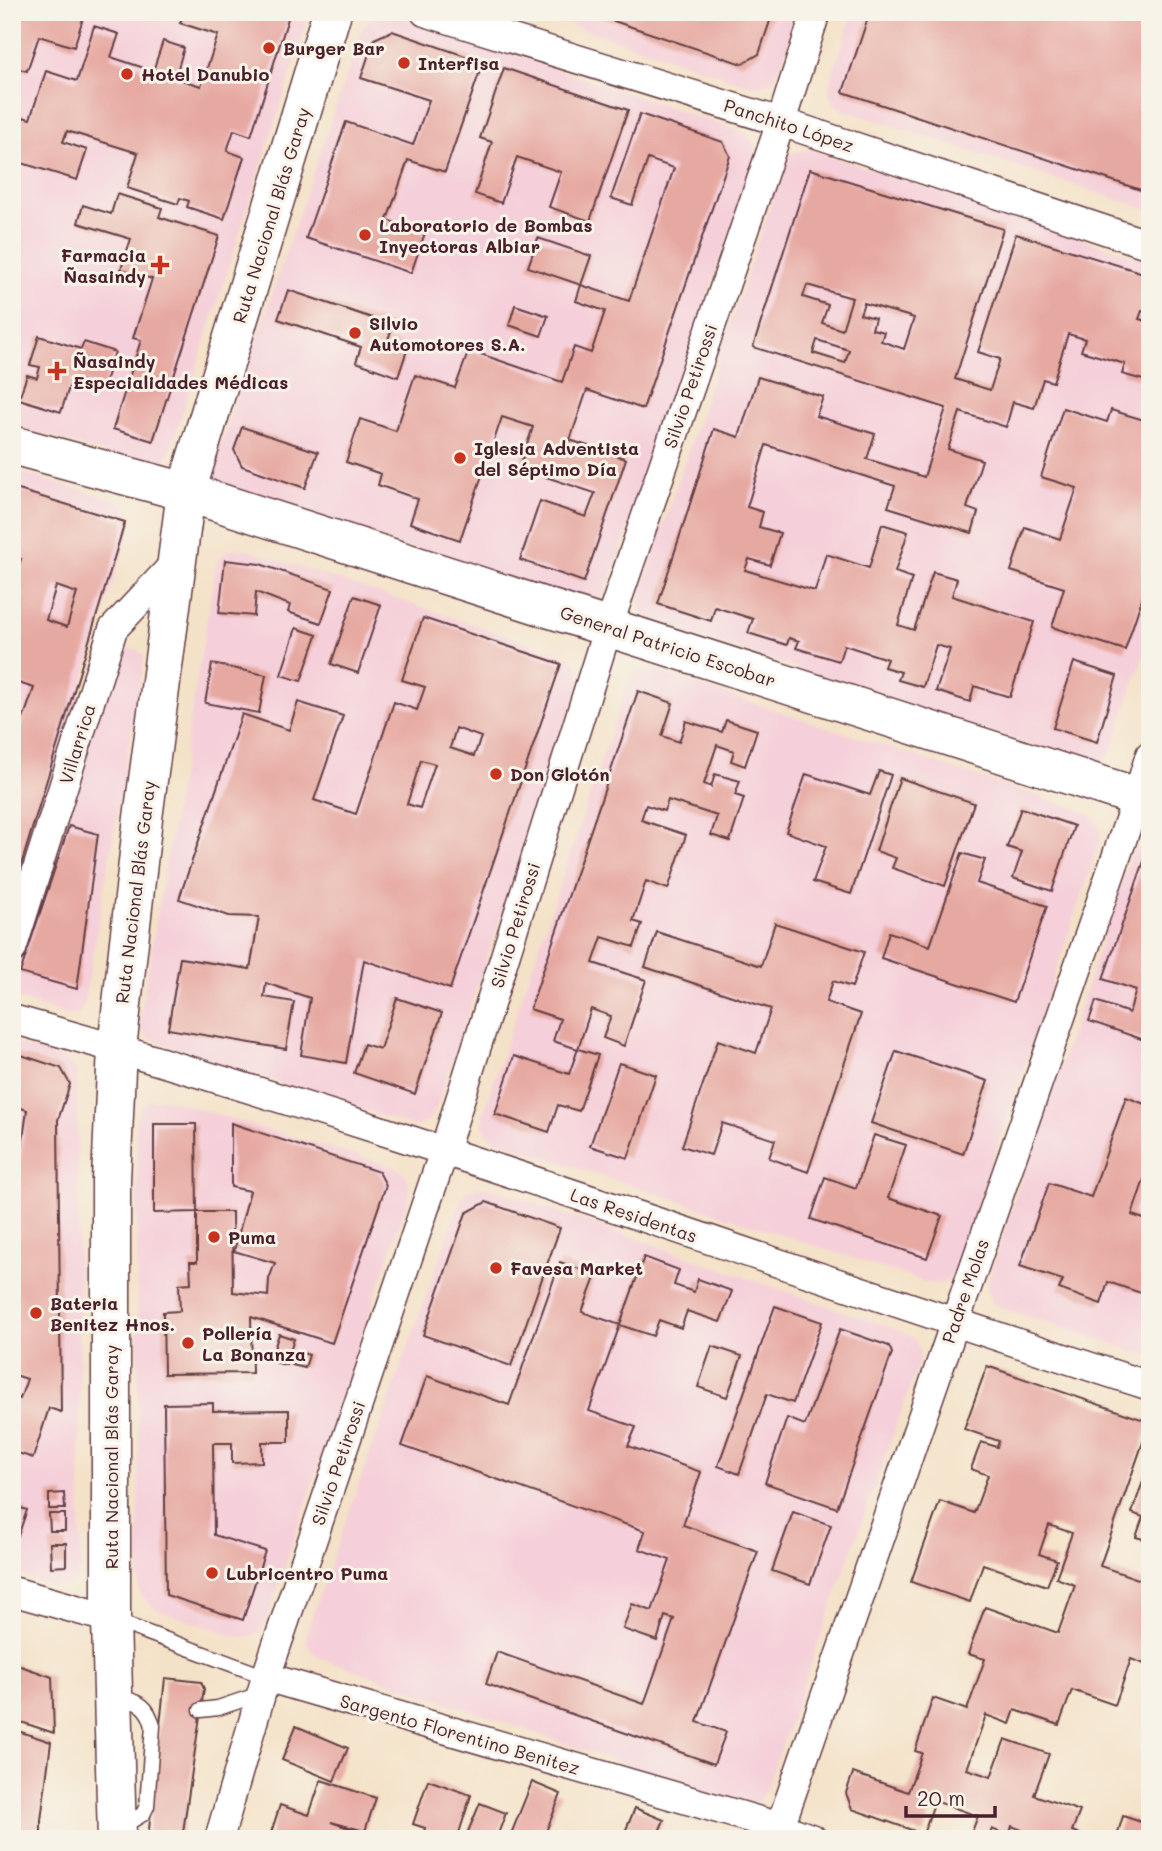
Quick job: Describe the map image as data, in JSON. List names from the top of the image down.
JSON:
{
  "streets": {
    "main road": ["Ruta Nacional Blás Garay", "General Patricio Escobar"],
    "street": [
      "Panchito López",
      "Silvio Petirossi",
      "Villarrica",
      "Las Residentas",
      "Padre Molas",
      "Sargento Florentino Benitez"
    ]
  },
  "crossings": [
    ["Panchito López", "Silvio Petirossi"],
    ["Ruta Nacional Blás Garay", "General Patricio Escobar"],
    ["Ruta Nacional Blás Garay", "Villarrica"],
    ["Ruta Nacional Blás Garay", "Las Residentas"],
    ["Ruta Nacional Blás Garay", "Sargento Florentino Benitez"],
    ["Silvio Petirossi", "General Patricio Escobar"],
    ["Silvio Petirossi", "Las Residentas"],
    ["Silvio Petirossi", "Sargento Florentino Benitez"],
    ["General Patricio Escobar", "Padre Molas"],
    ["Las Residentas", "Padre Molas"],
    ["Padre Molas", "Sargento Florentino Benitez"]
  ],
  "places": {
    "other": [
      "Burger Bar",
      "Interfisa",
      "Hotel Danubio",
      "Laboratorio de Bombas Inyectoras Albiar",
      "Silvio Automotores S.A.",
      "Iglesia Adventista del Séptimo Día",
      "Don Glotón",
      "Puma",
      "Favesa Market",
      "Bateria Benitez Hnos.",
      "Pollería La Bonanza",
      "Lubricentro Puma"
    ],
    "health": ["Farmacia Ñasaindy", "Ñasaindy Especialidades Médicas"]
  },
  "scale_bar": "20 m"
}
